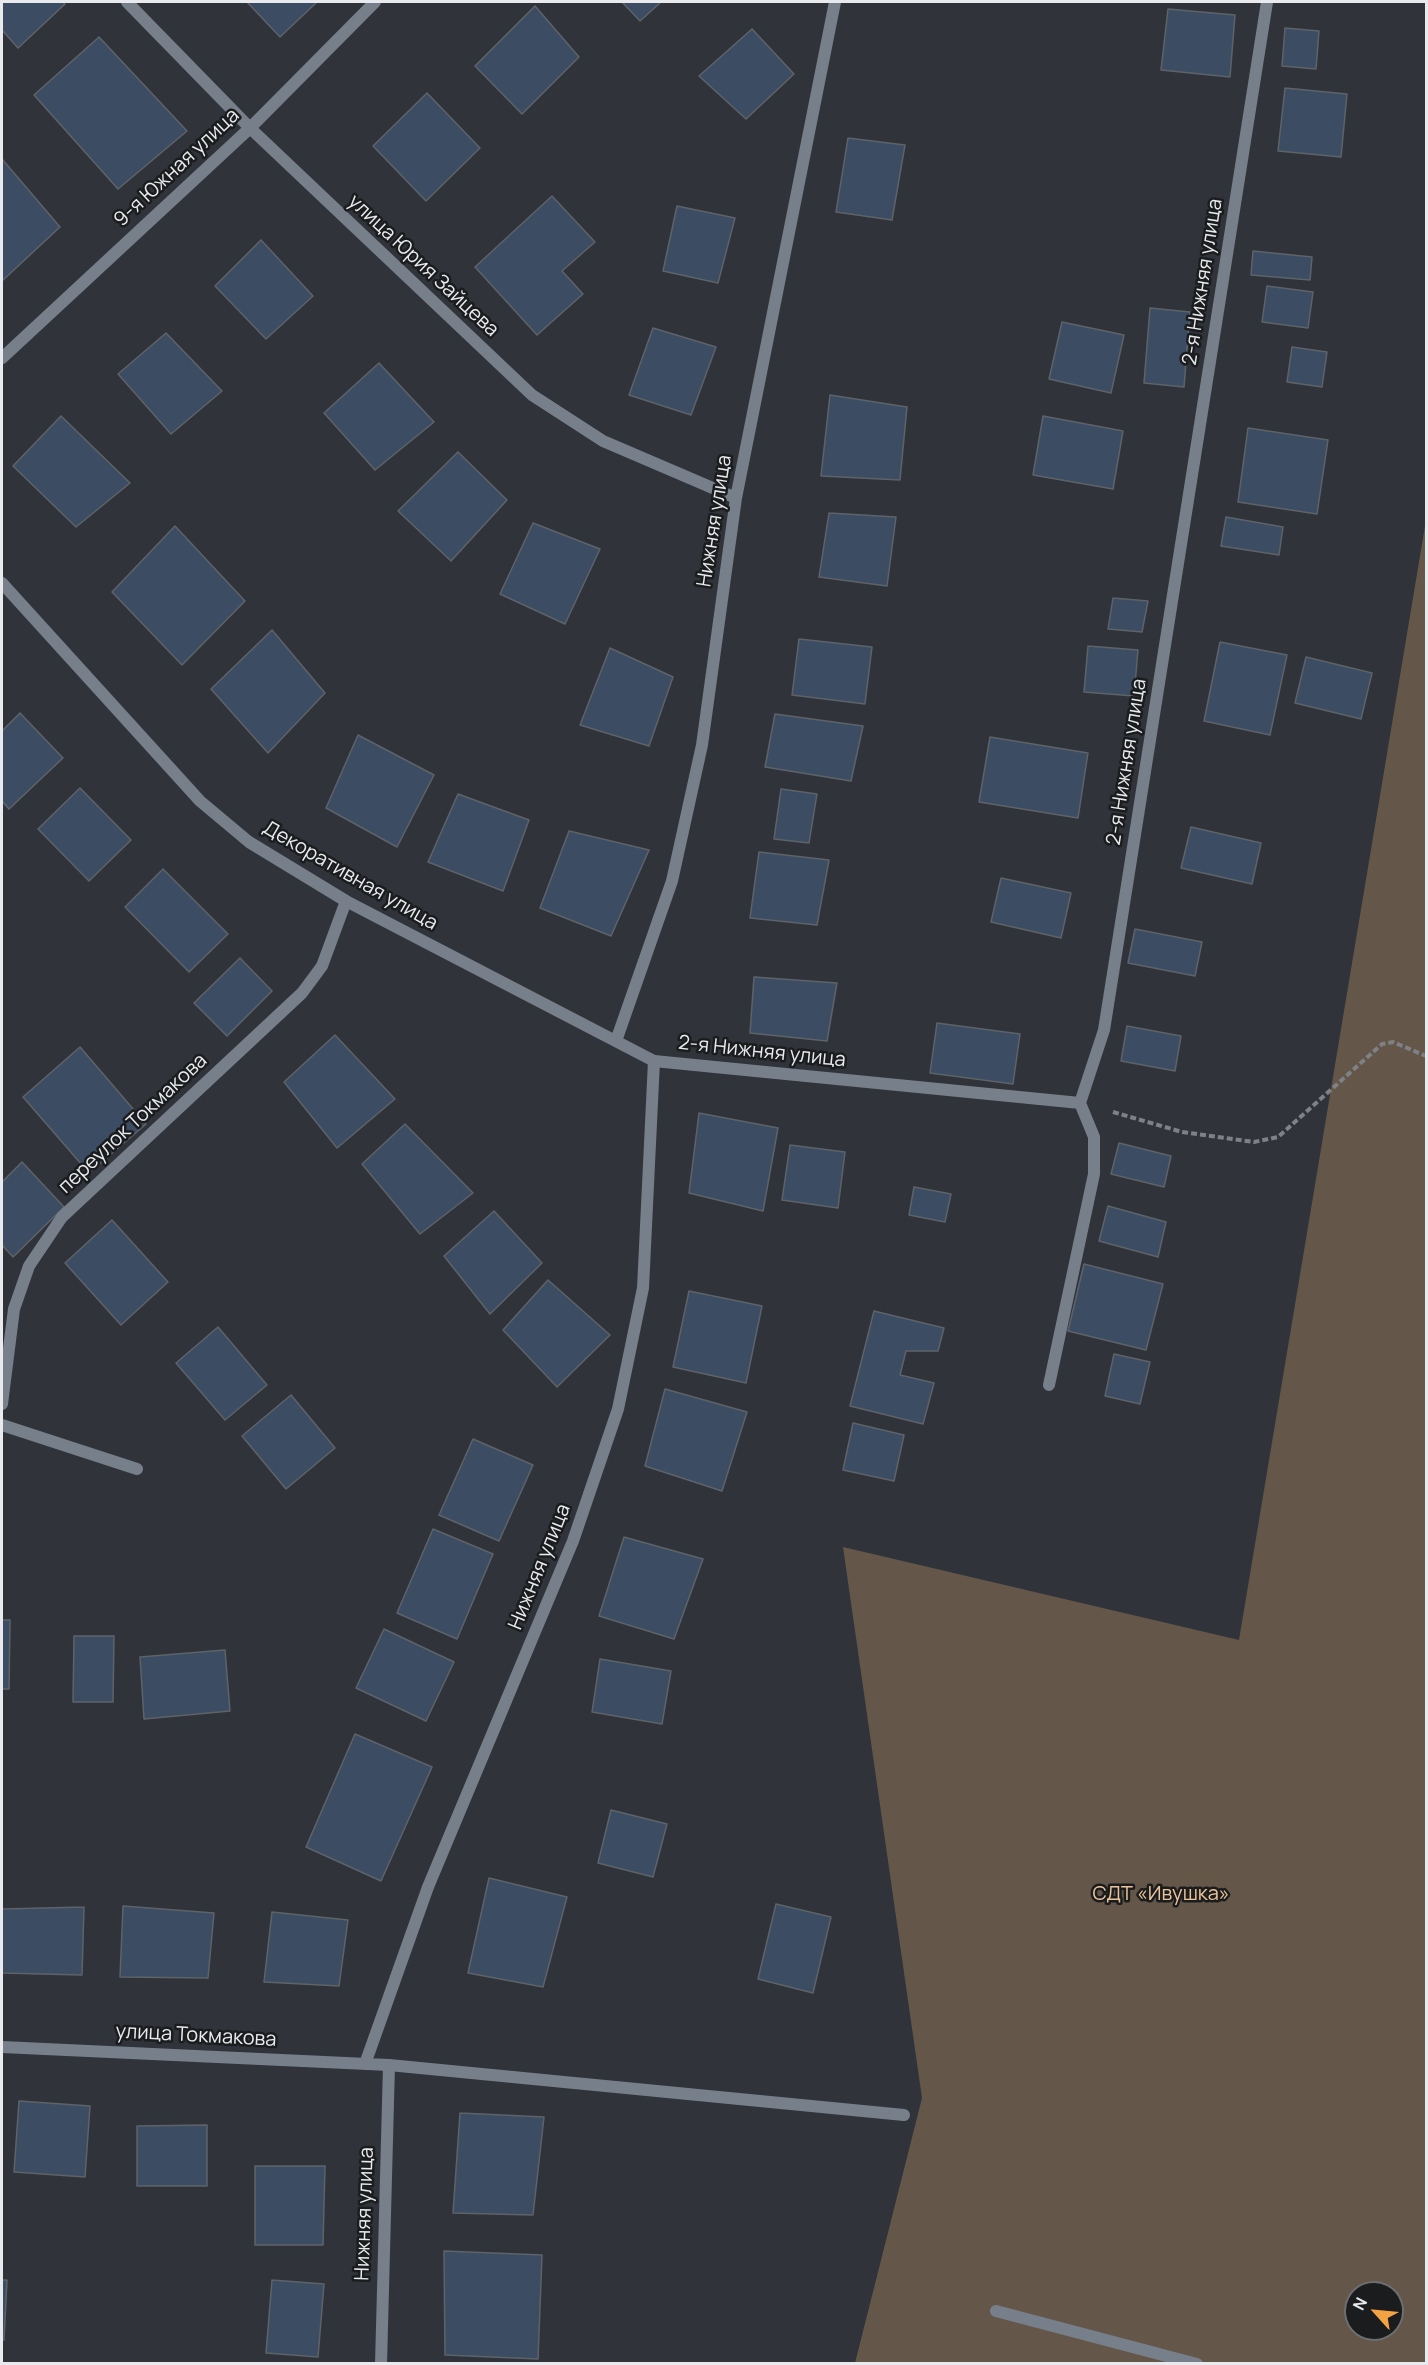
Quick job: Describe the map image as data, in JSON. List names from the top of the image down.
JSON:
{
  "streets": {
    "street": [
      "9-я Южная улица",
      "улица Юрия Зайцева",
      "2-я Нижняя улица",
      "Нижняя улица",
      "Декоративная улица",
      "переулок Токмакова",
      "улица Токмакова"
    ]
  },
  "crossings": [
    ["9-я Южная улица", "улица Юрия Зайцева"],
    ["улица Юрия Зайцева", "Нижняя улица"],
    ["2-я Нижняя улица", "Нижняя улица"],
    ["2-я Нижняя улица", "Декоративная улица"],
    ["Нижняя улица", "Декоративная улица"],
    ["Нижняя улица", "улица Токмакова"],
    ["Декоративная улица", "переулок Токмакова"]
  ],
  "parks": ["СДТ «Ивушка»"],
  "north": "top left"
}
